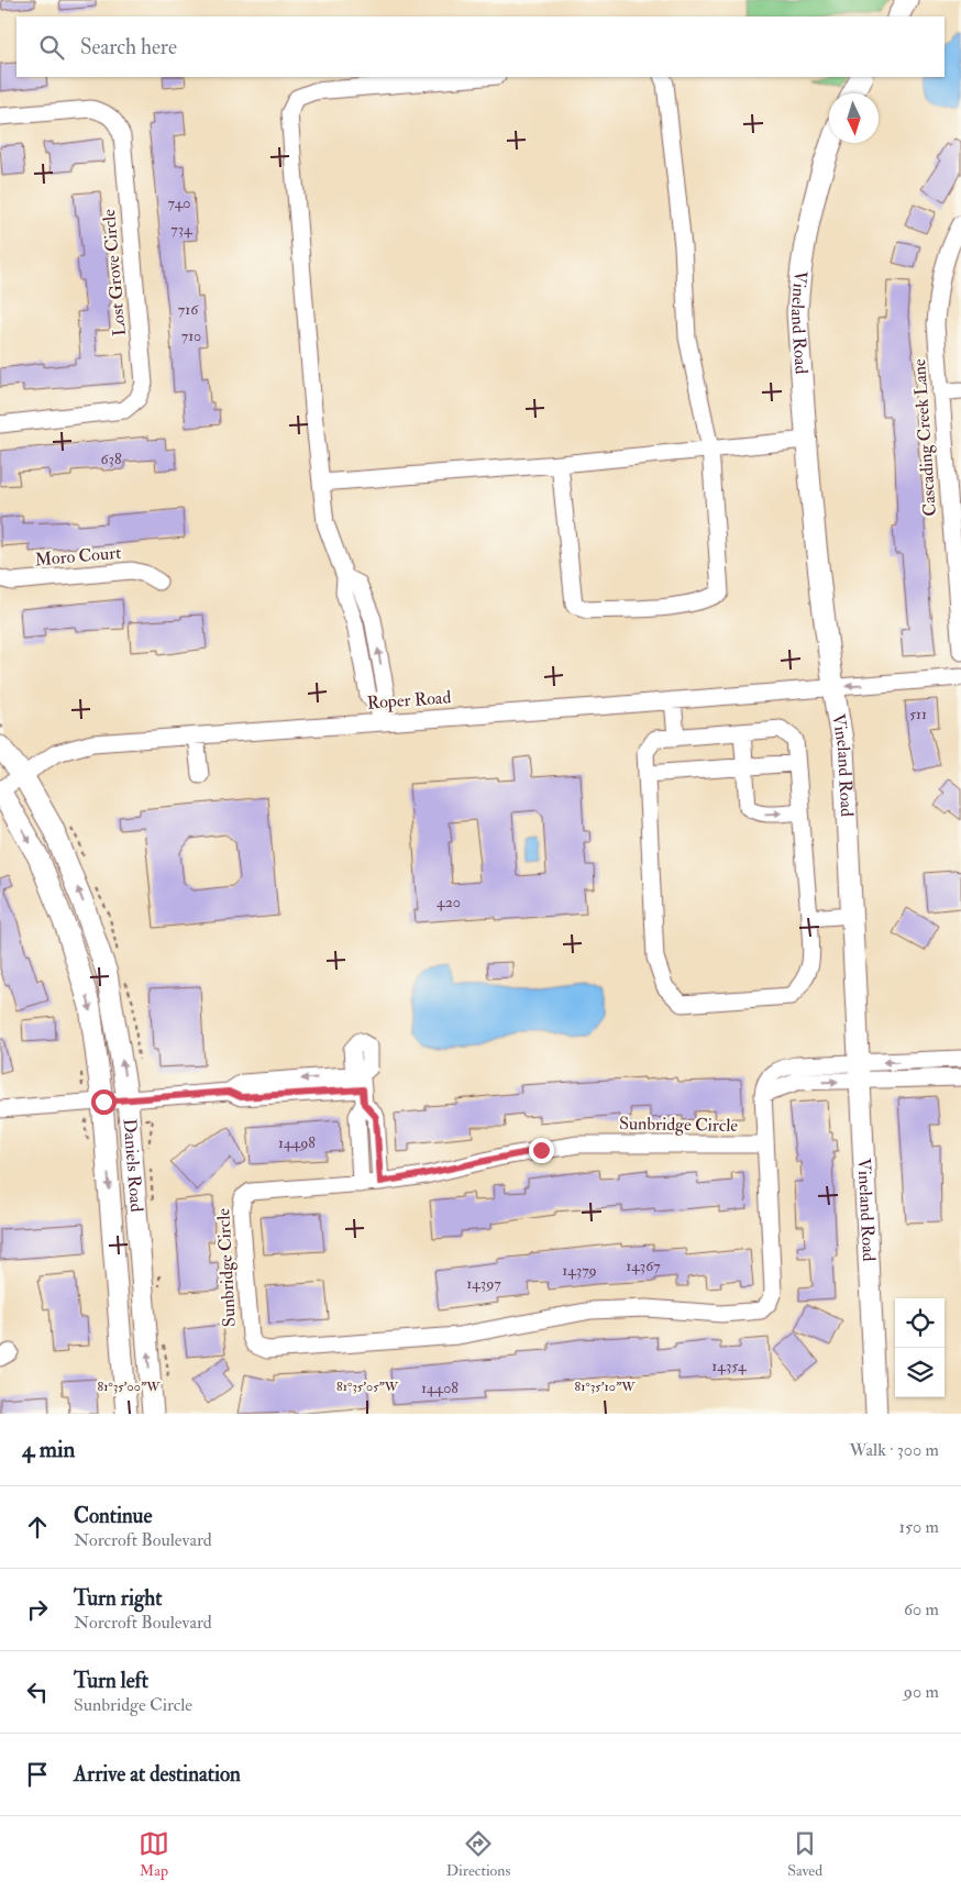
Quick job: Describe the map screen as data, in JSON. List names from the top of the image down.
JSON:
{
  "streets": {
    "main road": ["Vineland Road", "Daniels Road"],
    "street": [
      "Lost Grove Circle",
      "Cascading Creek Lane",
      "Moro Court",
      "Roper Road",
      "Sunbridge Circle"
    ]
  },
  "crossings": [
    ["Vineland Road", "Roper Road"],
    ["Vineland Road", "Sunbridge Circle"],
    ["Roper Road", "Daniels Road"]
  ],
  "house_numbers": [
    "740",
    "734",
    "716",
    "710",
    "638",
    "511",
    "420",
    "14498",
    "14367",
    "14379",
    "14397",
    "14354",
    "14408"
  ],
  "north": "bottom",
  "page": {
    "search": "Search here",
    "heading": ["4 min", "Walk · 300 m"],
    "list": [
      ["Continue", "Norcroft Boulevard", "150 m"],
      ["Turn right", "Norcroft Boulevard", "60 m"],
      ["Turn left", "Sunbridge Circle", "90 m"],
      "Arrive at destination"
    ],
    "nav": ["Map", "Directions", "Saved"]
  },
  "coordinates": ["81°35'00\"W", "81°35'05\"W", "81°35'10\"W"]
}
